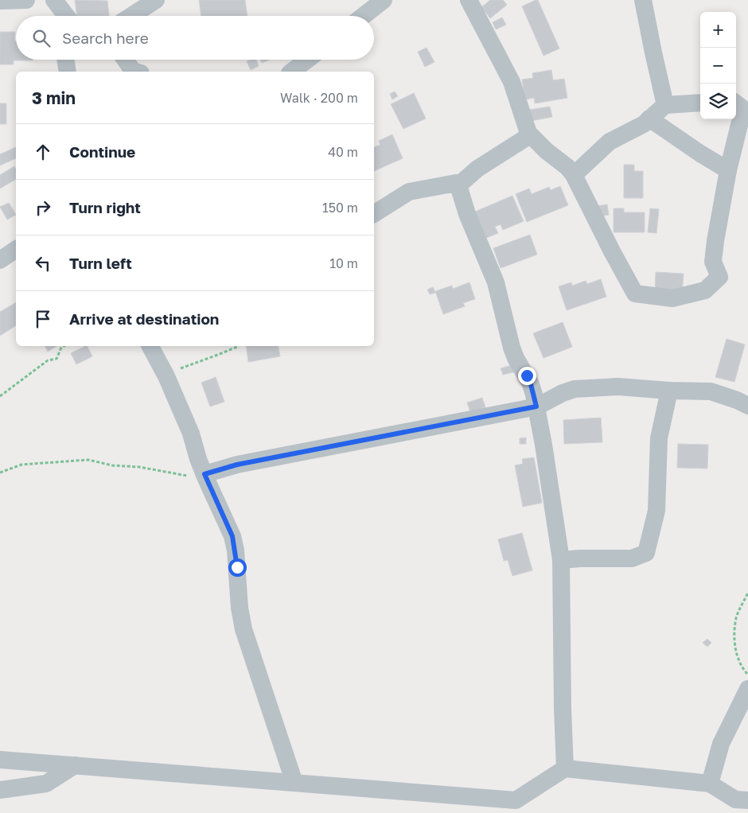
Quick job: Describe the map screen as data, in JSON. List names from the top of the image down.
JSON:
{
  "page": {
    "map_buttons": ["+", "−"],
    "search": "Search here",
    "heading": ["3 min", "Walk · 200 m"],
    "list": [
      ["Continue", "40 m"],
      ["Turn right", "150 m"],
      ["Turn left", "10 m"],
      "Arrive at destination"
    ]
  }
}
